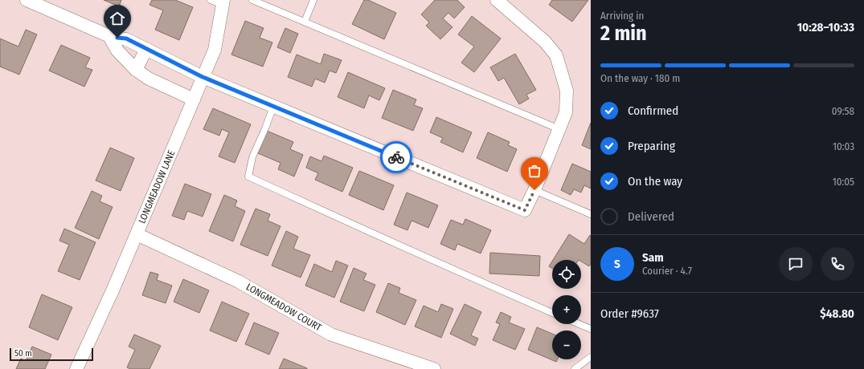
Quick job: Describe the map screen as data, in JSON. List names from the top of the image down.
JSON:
{
  "streets": {
    "street": ["LONGMEADOW LANE", "LONGMEADOW COURT"]
  },
  "crossings": [
    ["LONGMEADOW LANE", "LONGMEADOW COURT"]
  ],
  "scale_bar": "50 m",
  "page": {
    "heading": ["2 min", "Arriving in", "10:28–10:33"],
    "panel": [
      "Sam",
      "Courier · 4.7",
      "Order #9637",
      "$48.80"
    ],
    "bar": "On the way · 180 m",
    "list": [
      ["Confirmed", "09:58"],
      ["Preparing", "10:03"],
      ["On the way", "10:05"],
      "Delivered"
    ],
    "round": "S",
    "map_buttons": ["+", "−"],
    "scale": "50 m"
  }
}
